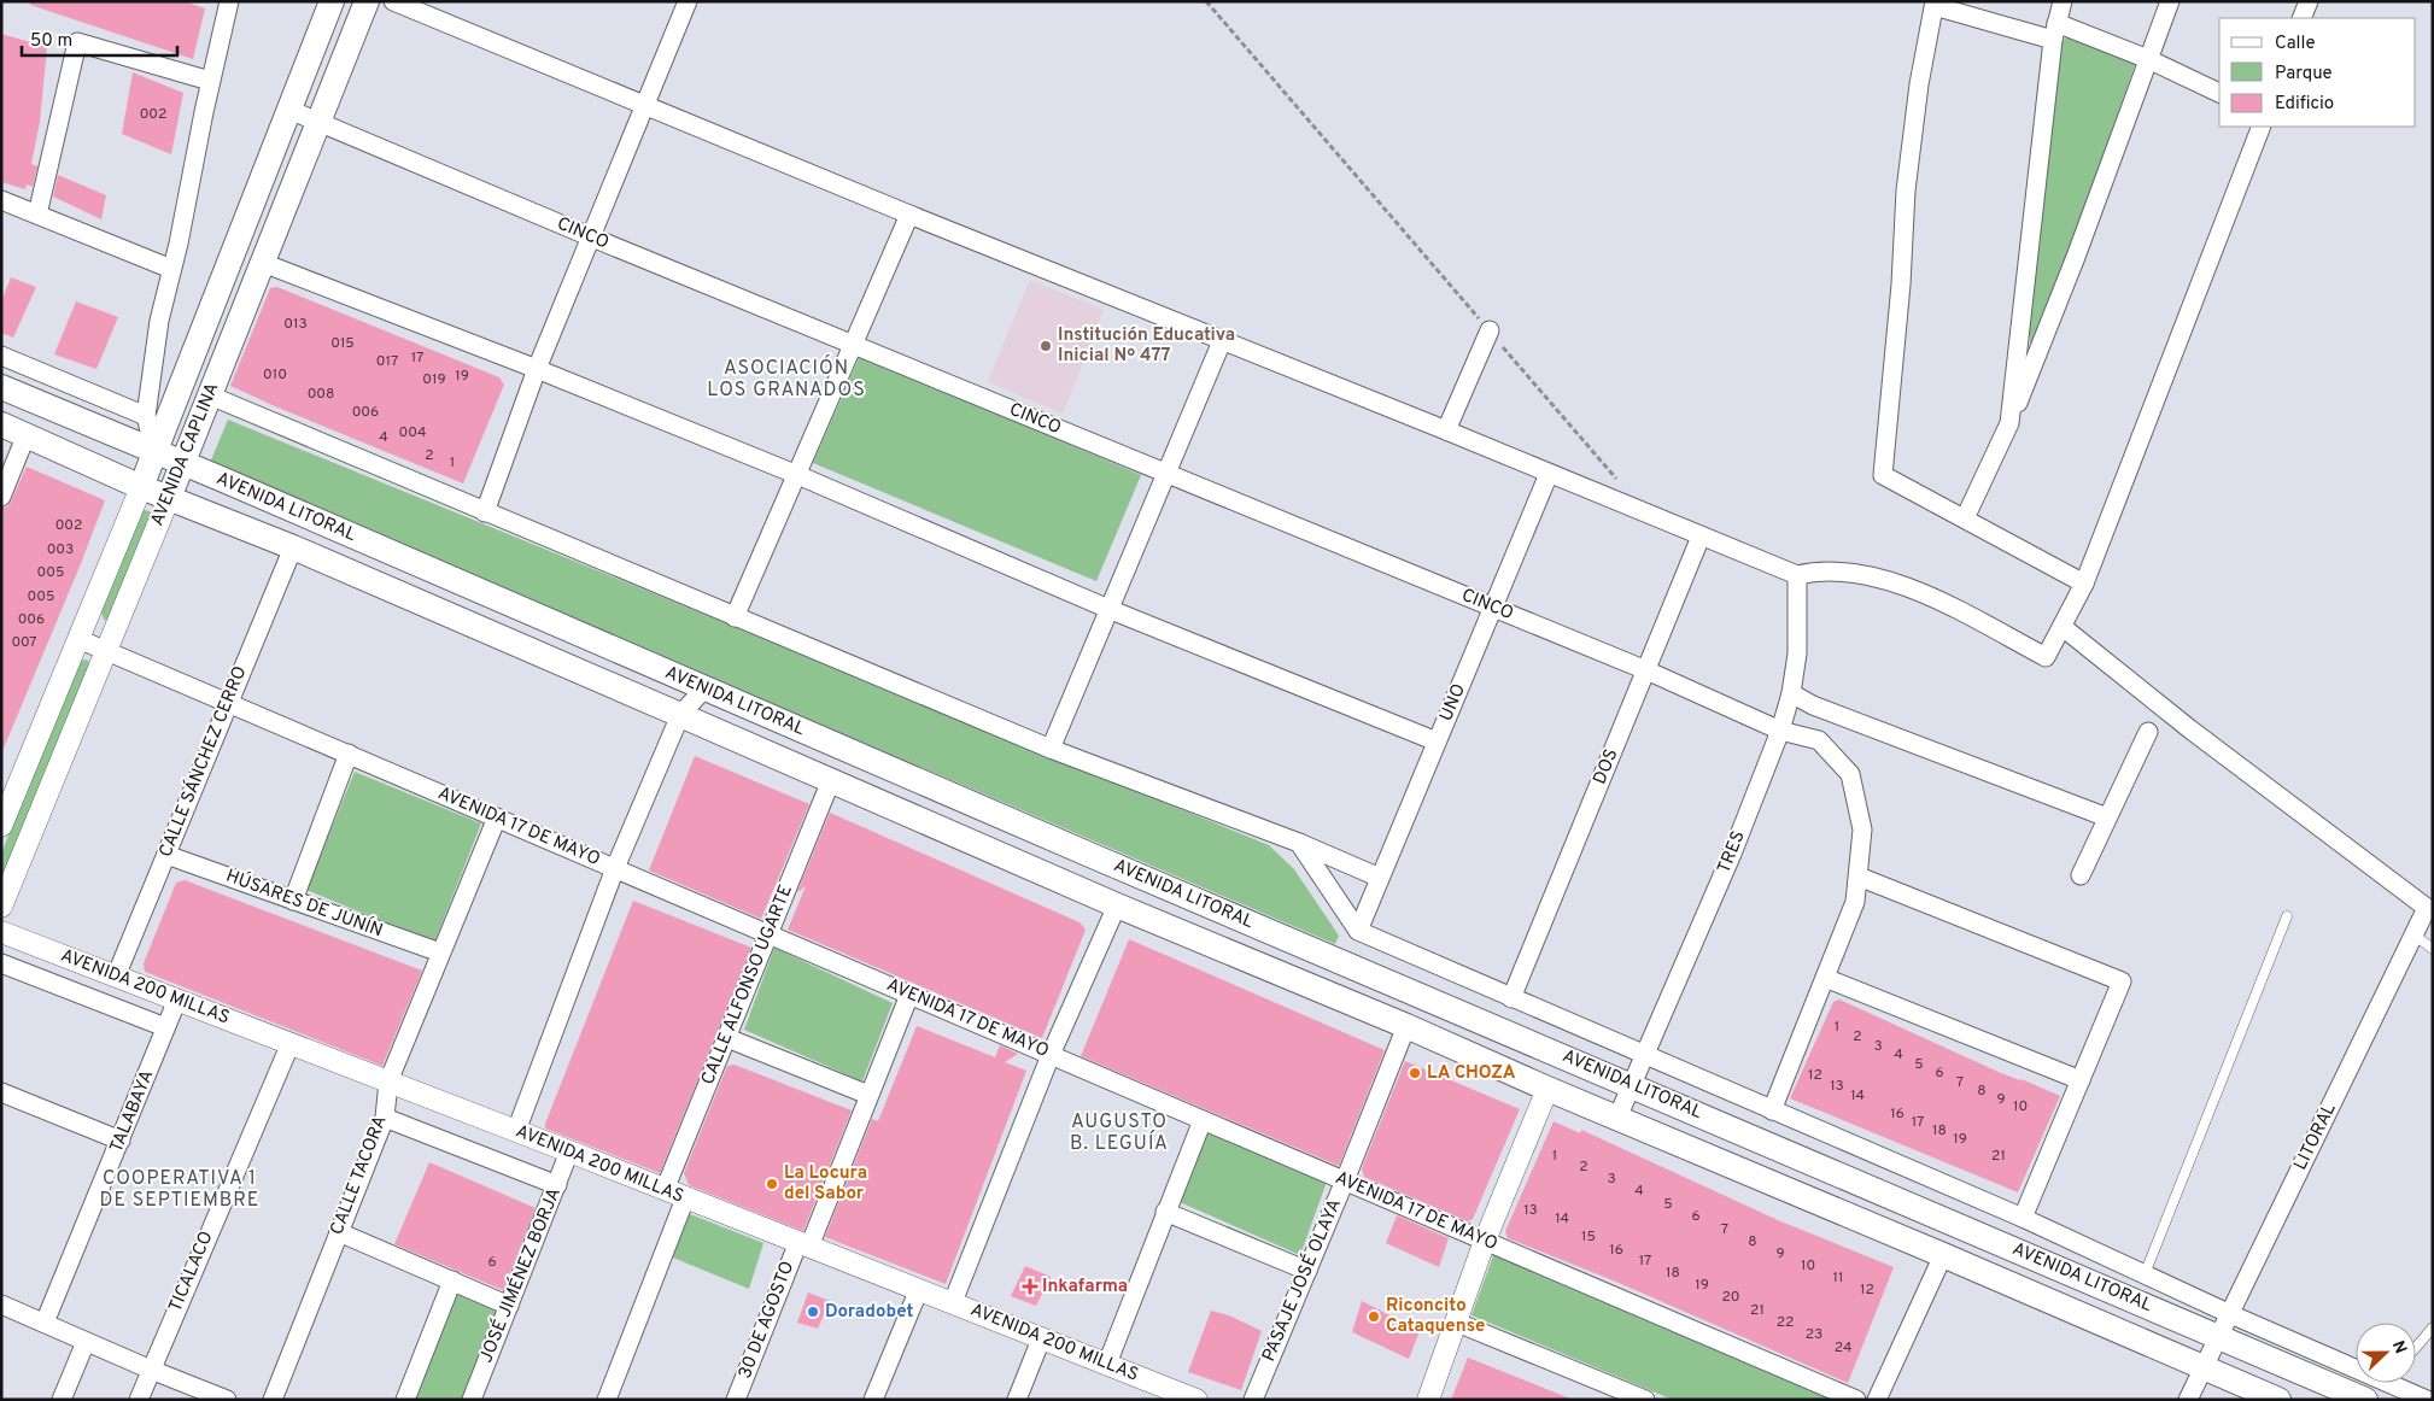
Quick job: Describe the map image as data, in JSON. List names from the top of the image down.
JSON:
{
  "streets": {
    "main road": ["AVENIDA CAPLINA", "AVENIDA LITORAL"],
    "street": [
      "CINCO",
      "UNO",
      "CALLE SÁNCHEZ CERRO",
      "DOS",
      "AVENIDA 17 DE MAYO",
      "TRES",
      "HÚSARES DE JUNÍN",
      "CALLE ALFONSO UGARTE",
      "AVENIDA 200 MILLAS",
      "TALABAYA",
      "LITORAL",
      "CALLE TACORA",
      "TICALACO",
      "JOSÉ JIMÉNEZ BORJA",
      "PASAJE JOSÉ OLAYA",
      "30 DE AGOSTO"
    ]
  },
  "crossings": [
    ["CINCO", "AVENIDA CAPLINA"],
    ["CINCO", "AVENIDA LITORAL"],
    ["CINCO", "UNO"],
    ["CINCO", "DOS"],
    ["CINCO", "TRES"],
    ["AVENIDA CAPLINA", "AVENIDA LITORAL"],
    ["AVENIDA CAPLINA", "AVENIDA 17 DE MAYO"],
    ["AVENIDA LITORAL", "UNO"],
    ["AVENIDA LITORAL", "CALLE SÁNCHEZ CERRO"],
    ["AVENIDA LITORAL", "DOS"],
    ["AVENIDA LITORAL", "TRES"],
    ["AVENIDA LITORAL", "CALLE ALFONSO UGARTE"],
    ["AVENIDA LITORAL", "LITORAL"],
    ["AVENIDA LITORAL", "PASAJE JOSÉ OLAYA"],
    ["CALLE SÁNCHEZ CERRO", "AVENIDA 17 DE MAYO"],
    ["CALLE SÁNCHEZ CERRO", "HÚSARES DE JUNÍN"],
    ["CALLE SÁNCHEZ CERRO", "AVENIDA 200 MILLAS"],
    ["AVENIDA 17 DE MAYO", "CALLE ALFONSO UGARTE"],
    ["AVENIDA 17 DE MAYO", "CALLE TACORA"],
    ["AVENIDA 17 DE MAYO", "PASAJE JOSÉ OLAYA"],
    ["AVENIDA 17 DE MAYO", "30 DE AGOSTO"],
    ["HÚSARES DE JUNÍN", "CALLE TACORA"],
    ["CALLE ALFONSO UGARTE", "AVENIDA 200 MILLAS"],
    ["AVENIDA 200 MILLAS", "TALABAYA"],
    ["AVENIDA 200 MILLAS", "CALLE TACORA"],
    ["AVENIDA 200 MILLAS", "TICALACO"],
    ["AVENIDA 200 MILLAS", "JOSÉ JIMÉNEZ BORJA"],
    ["AVENIDA 200 MILLAS", "30 DE AGOSTO"]
  ],
  "districts": ["ASOCIACIÓN LOS GRANADOS", "AUGUSTO B. LEGUÍA", "COOPERATIVA 1 DE SEPTIEMBRE"],
  "places": {
    "other": [
      "Institución Educativa Inicial Nº 477",
      "LA CHOZA",
      "La Locura del Sabor",
      "Doradobet",
      "Riconcito Cataquense"
    ],
    "health": ["Inkafarma"]
  },
  "house_numbers": [
    "002",
    "013",
    "015",
    "17",
    "017",
    "010",
    "19",
    "019",
    "008",
    "006",
    "004",
    "4",
    "2",
    "1",
    "002",
    "003",
    "005",
    "005",
    "006",
    "007",
    "1",
    "2",
    "3",
    "4",
    "5",
    "6",
    "12",
    "7",
    "13",
    "8",
    "14",
    "9",
    "10",
    "16",
    "17",
    "18",
    "19",
    "1",
    "21",
    "2",
    "3",
    "4",
    "5",
    "13",
    "6",
    "14",
    "7",
    "15",
    "8",
    "16",
    "9",
    "17",
    "6",
    "10",
    "18",
    "11",
    "19",
    "12",
    "20",
    "21",
    "22",
    "23",
    "24"
  ],
  "legend": ["Calle", "Parque", "Edificio"],
  "scale_bar": "50 m",
  "north": "right"
}
